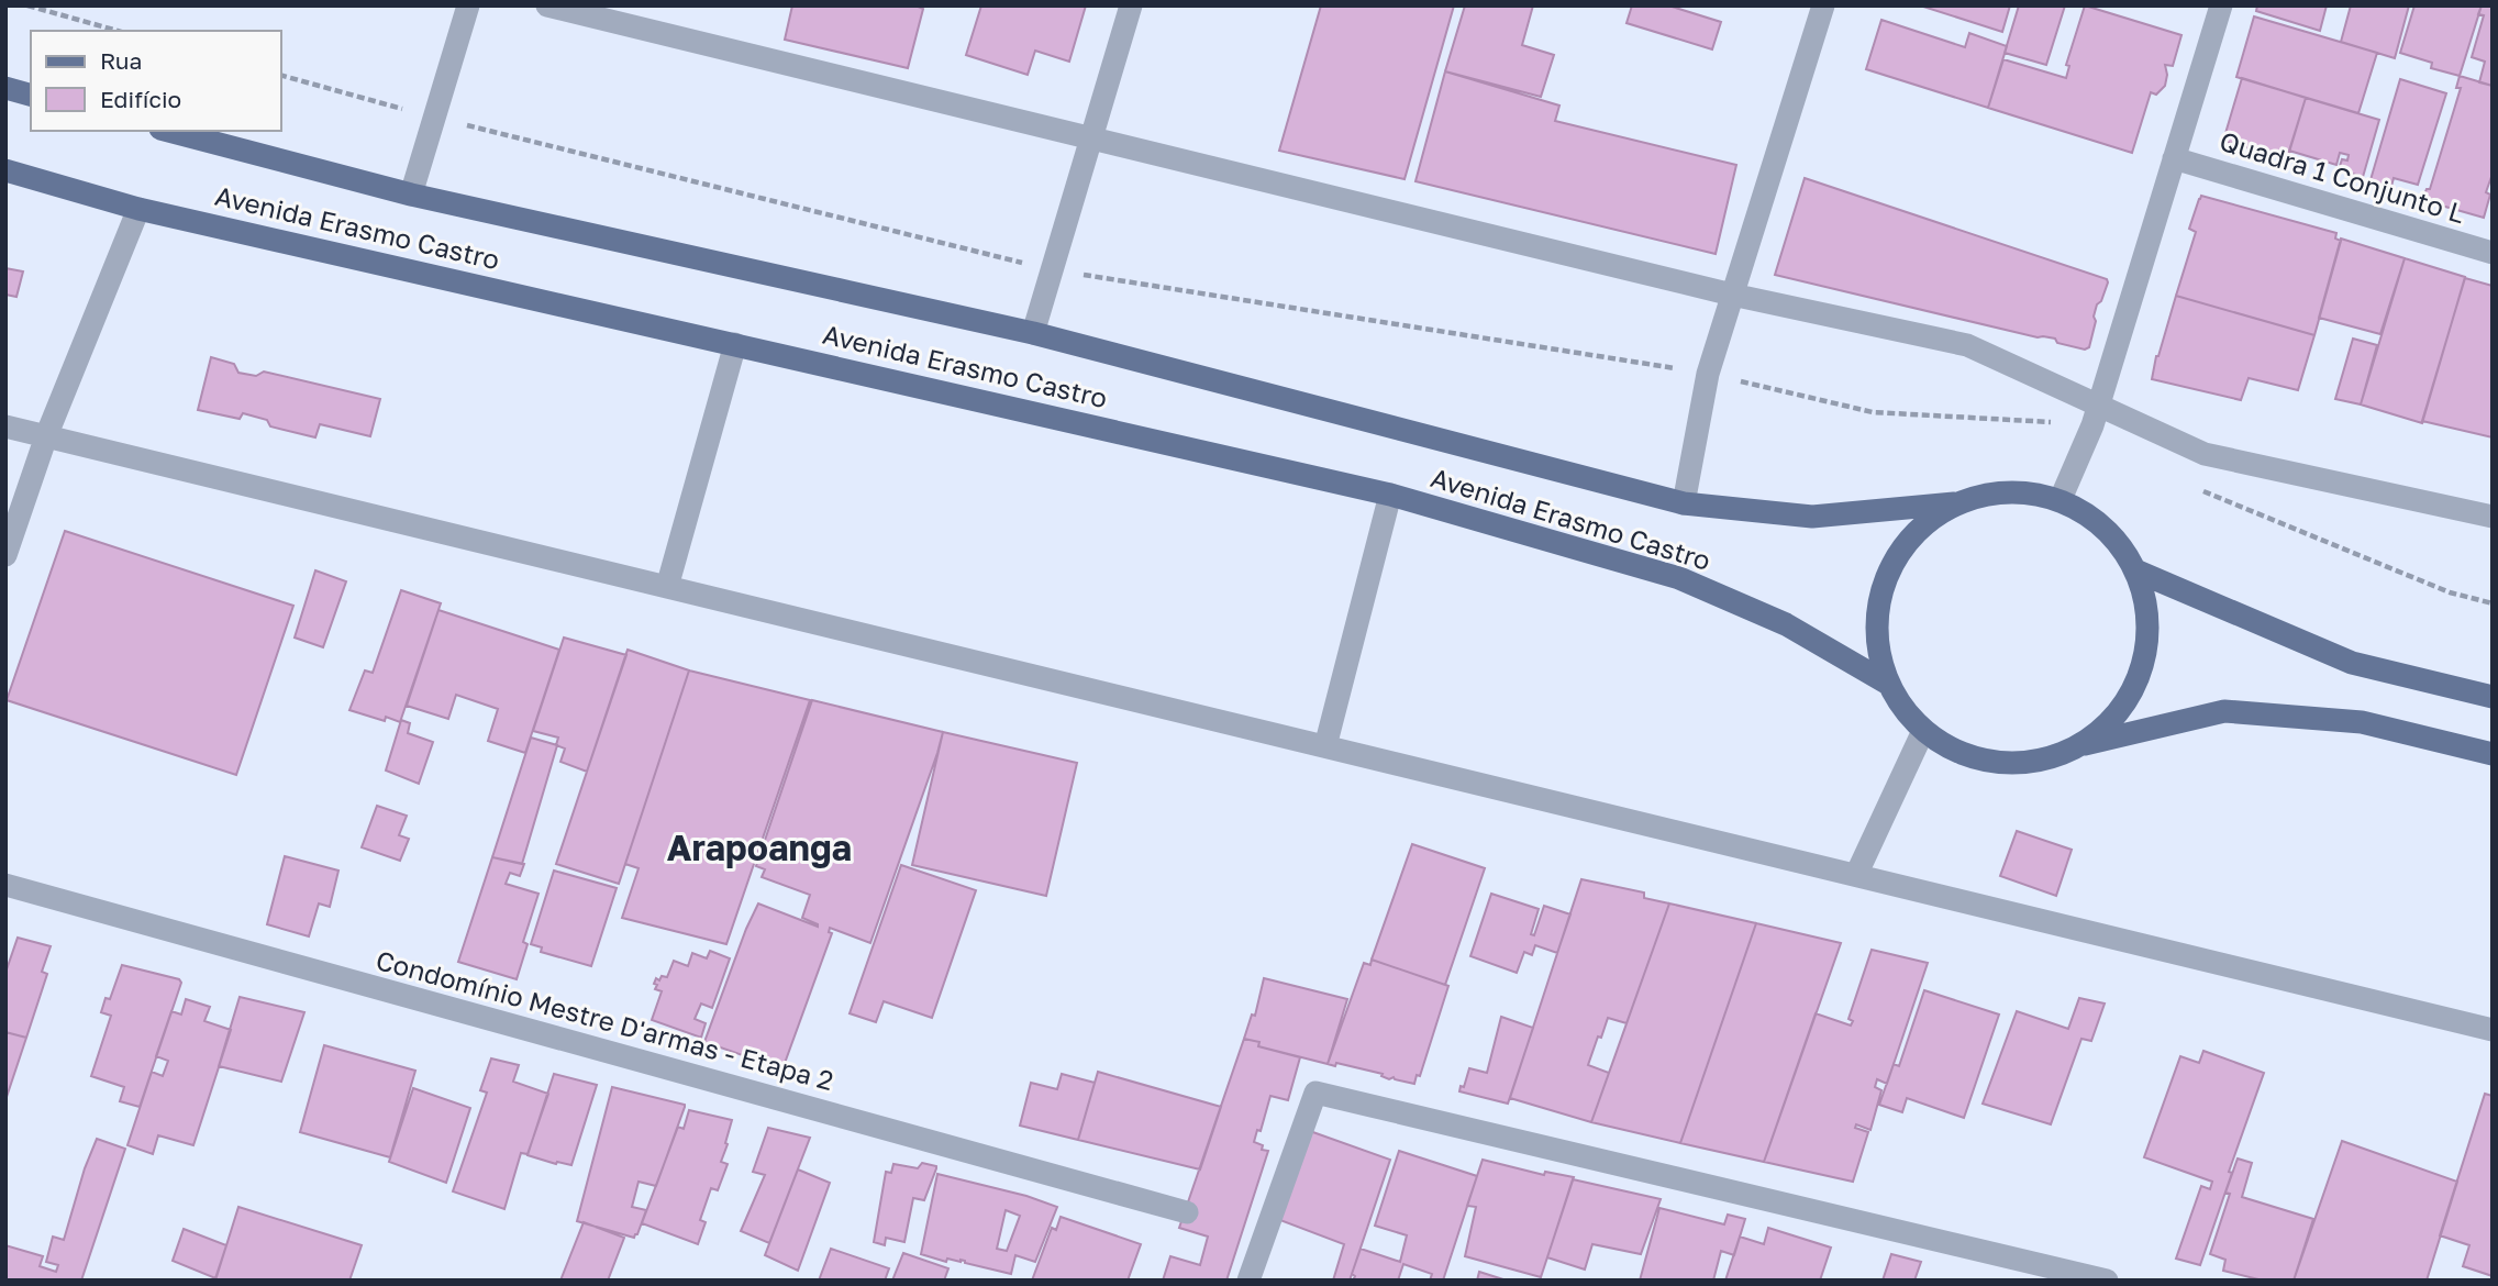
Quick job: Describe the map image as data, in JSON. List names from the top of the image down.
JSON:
{
  "streets": {
    "main road": ["Avenida Erasmo Castro"],
    "street": ["Quadra 1 Conjunto L", "Condomínio Mestre D'armas - Etapa 2"]
  },
  "districts": ["Arapoanga"],
  "legend": ["Rua", "Edifício"]
}
